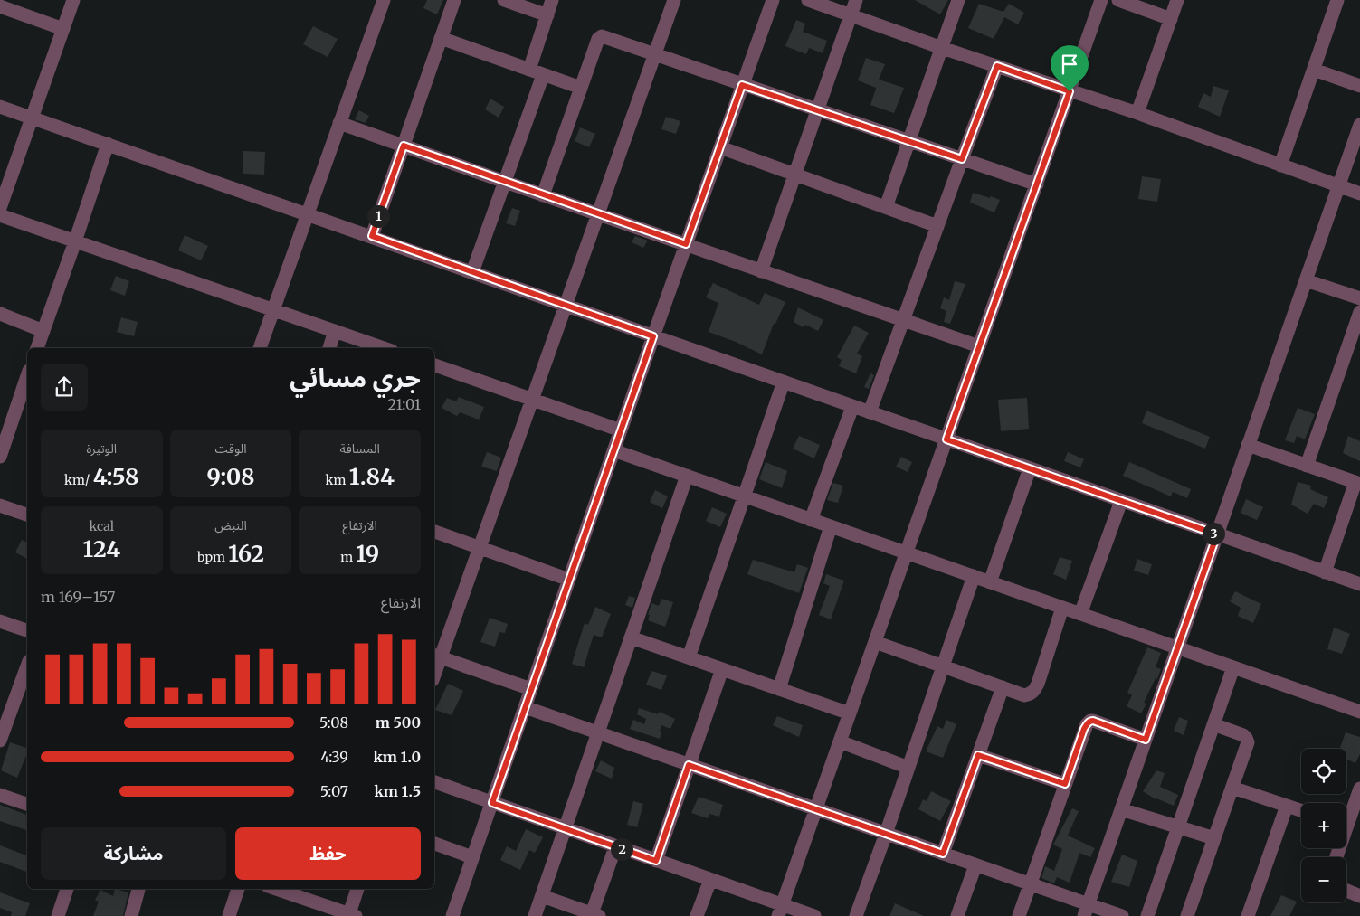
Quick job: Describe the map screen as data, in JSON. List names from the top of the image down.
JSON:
{
  "page": {
    "pins": ["1", "3", "2"],
    "heading": ["جري مسائي", "21:01"],
    "stats": [
      ["المسافة", "1.84 km"],
      ["الوقت", "9:08"],
      ["الوتيرة", "4:58 /km"],
      ["الارتفاع", "19 m"],
      ["النبض", "162 bpm"],
      ["kcal", "124"]
    ],
    "chart": ["الارتفاع", "157–169 m"],
    "list": [
      {
        "name": "500 m",
        "note": "5:08"
      },
      {
        "name": "1.0 km",
        "note": "4:39"
      },
      {
        "name": "1.5 km",
        "note": "5:07"
      }
    ],
    "map_buttons": ["+", "−"],
    "buttons": ["حفظ", "مشاركة"]
  }
}
